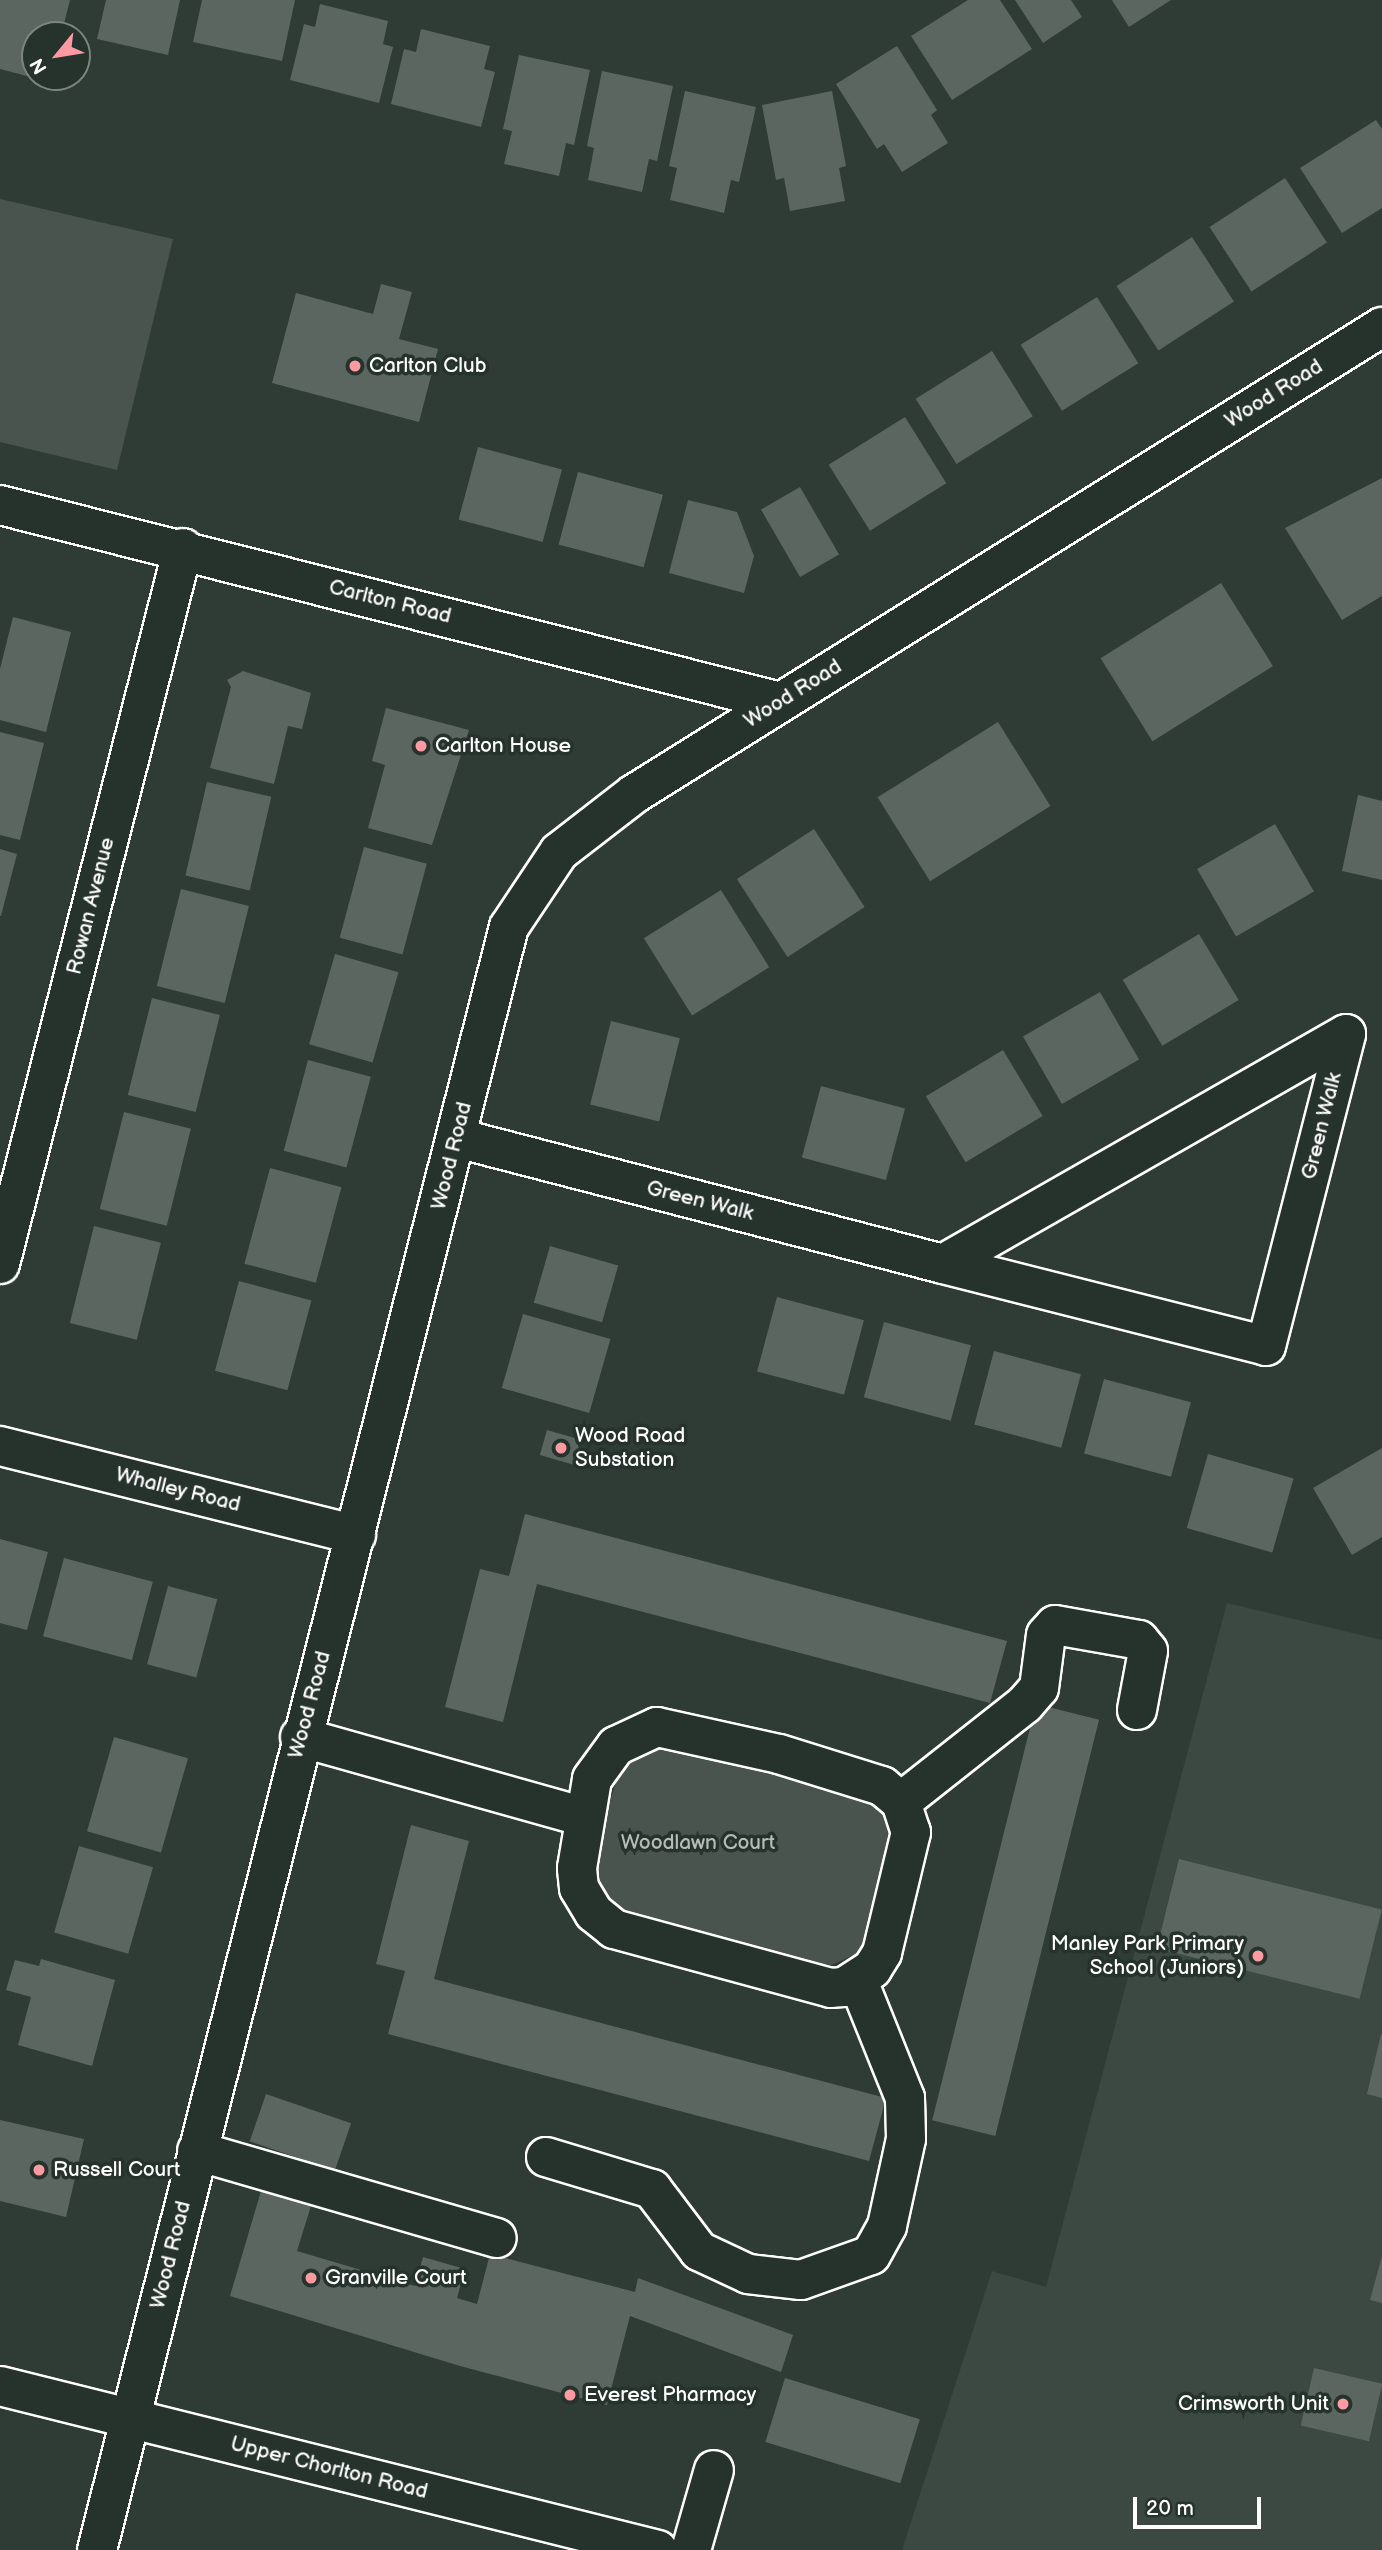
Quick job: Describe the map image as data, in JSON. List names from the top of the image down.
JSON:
{
  "streets": {
    "street": [
      "Wood Road",
      "Carlton Road",
      "Rowan Avenue",
      "Green Walk",
      "Whalley Road",
      "Upper Chorlton Road"
    ]
  },
  "crossings": [
    ["Wood Road", "Carlton Road"],
    ["Wood Road", "Green Walk"],
    ["Wood Road", "Whalley Road"],
    ["Wood Road", "Upper Chorlton Road"],
    ["Carlton Road", "Rowan Avenue"]
  ],
  "parks": ["Woodlawn Court"],
  "places": [
    "Carlton Club",
    "Carlton House",
    "Wood Road Substation",
    "Manley Park Primary School (Juniors)",
    "Russell Court",
    "Granville Court",
    "Everest Pharmacy",
    "Crimsworth Unit"
  ],
  "scale_bar": "20 m",
  "north": "bottom left"
}
